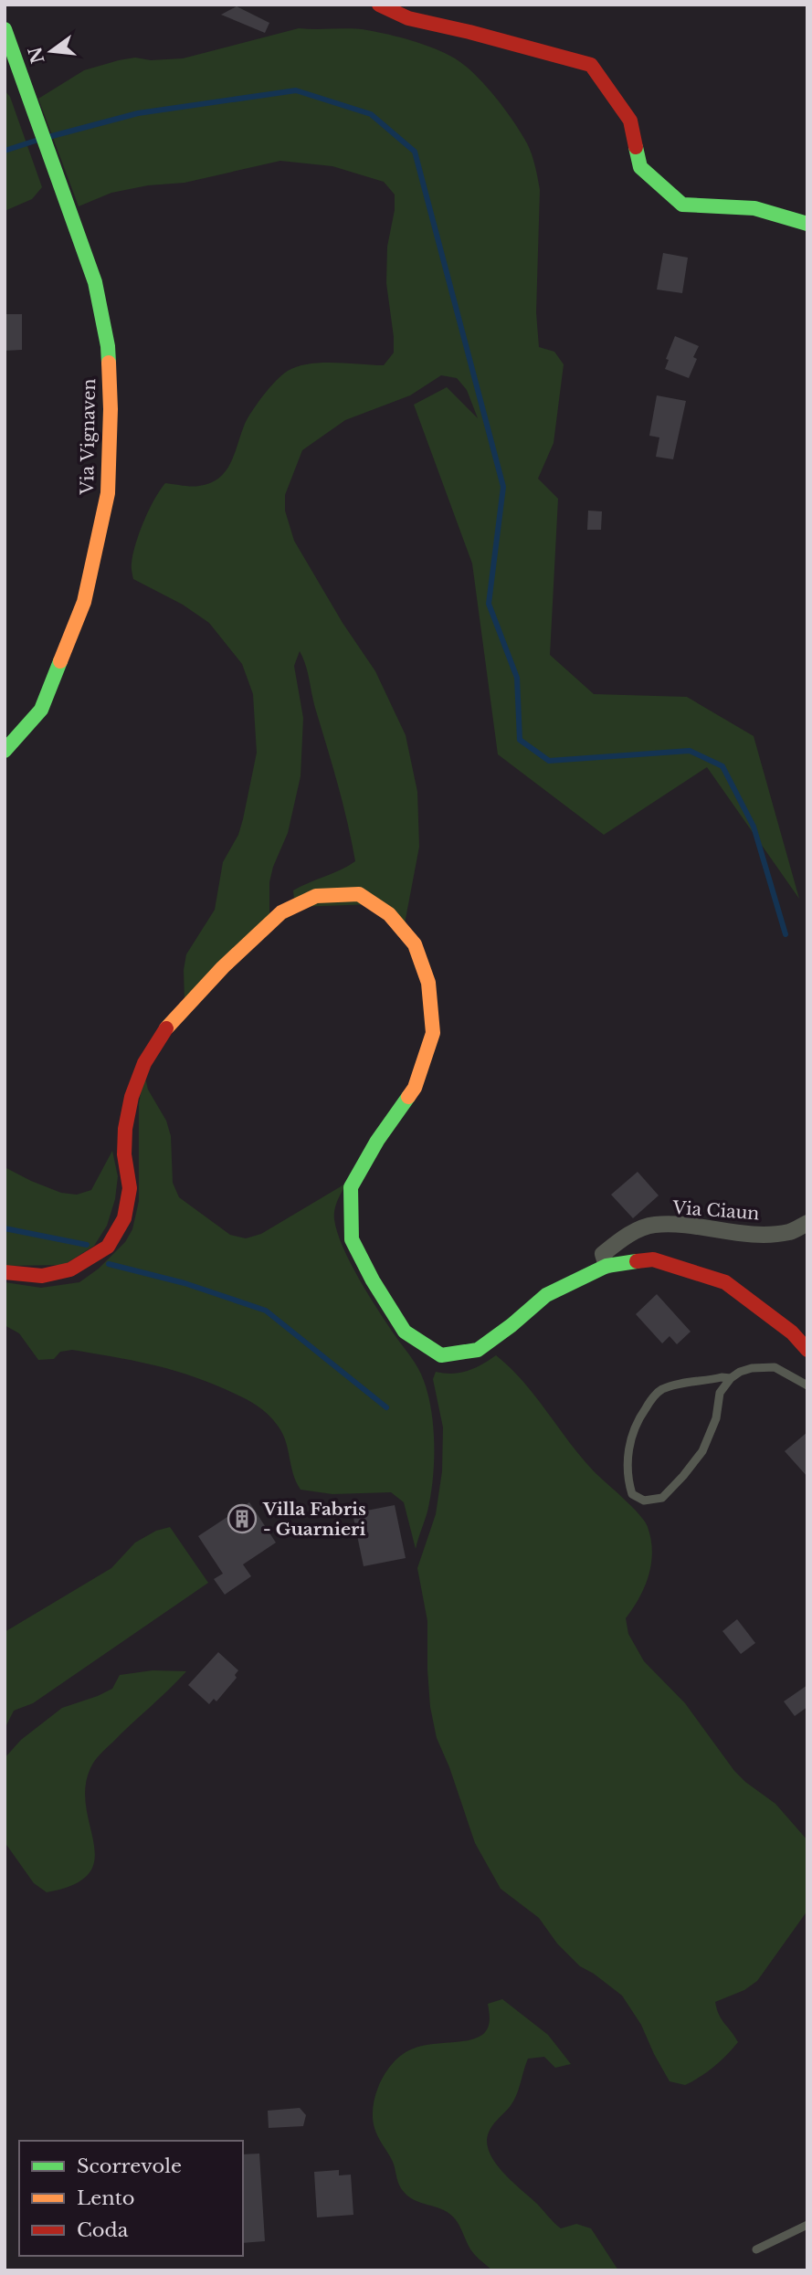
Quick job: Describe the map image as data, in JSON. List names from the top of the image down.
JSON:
{
  "streets": {
    "street": ["Via Vignaven", "Via Ciaun"]
  },
  "places": {
    "building": ["Villa Fabris - Guarnieri"]
  },
  "legend": ["Scorrevole", "Lento", "Coda"],
  "north": "left"
}
